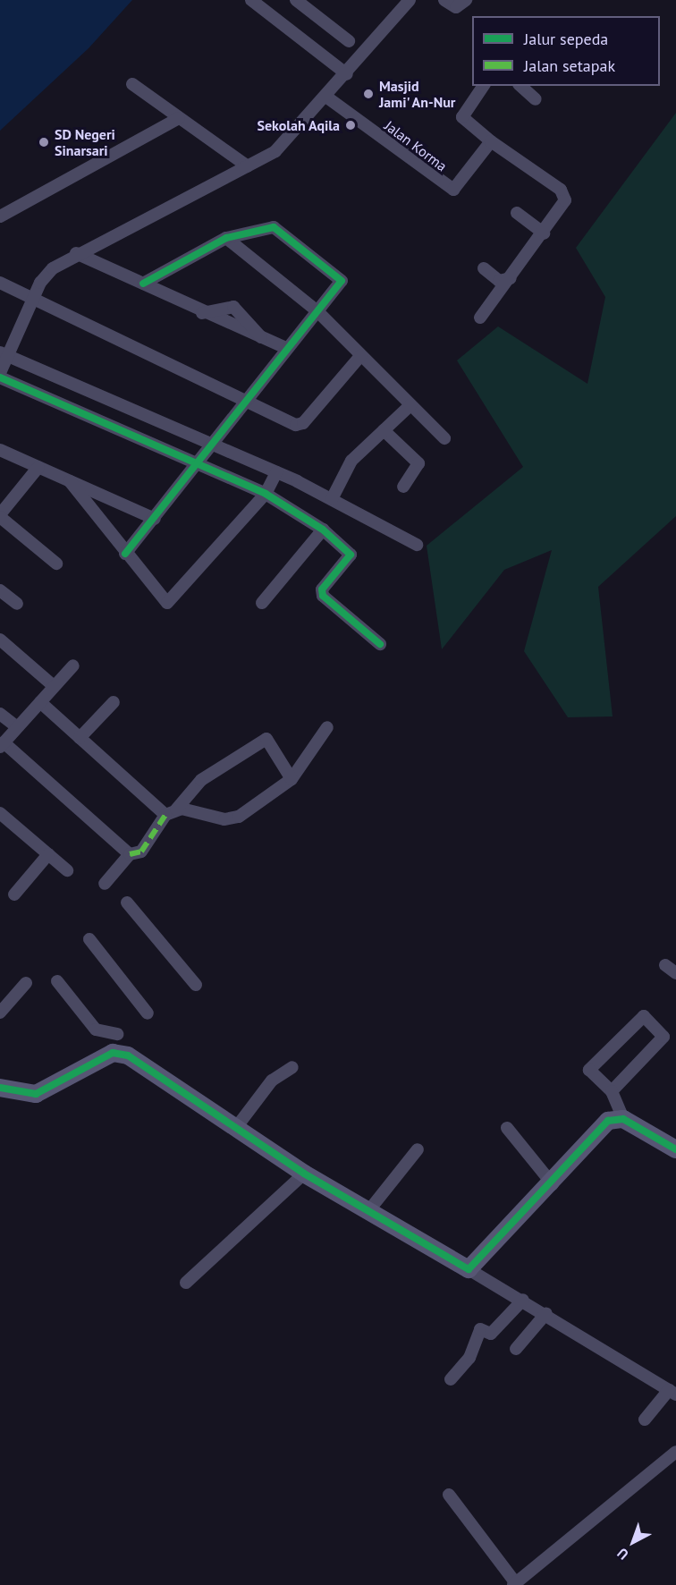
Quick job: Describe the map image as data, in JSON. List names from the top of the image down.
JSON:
{
  "streets": {
    "street": ["Jalan Korma"]
  },
  "places": ["Masjid Jami' An-Nur", "Sekolah Aqila", "SD Negeri Sinarsari"],
  "legend": ["Jalur sepeda", "Jalan setapak"],
  "north": "bottom left"
}
